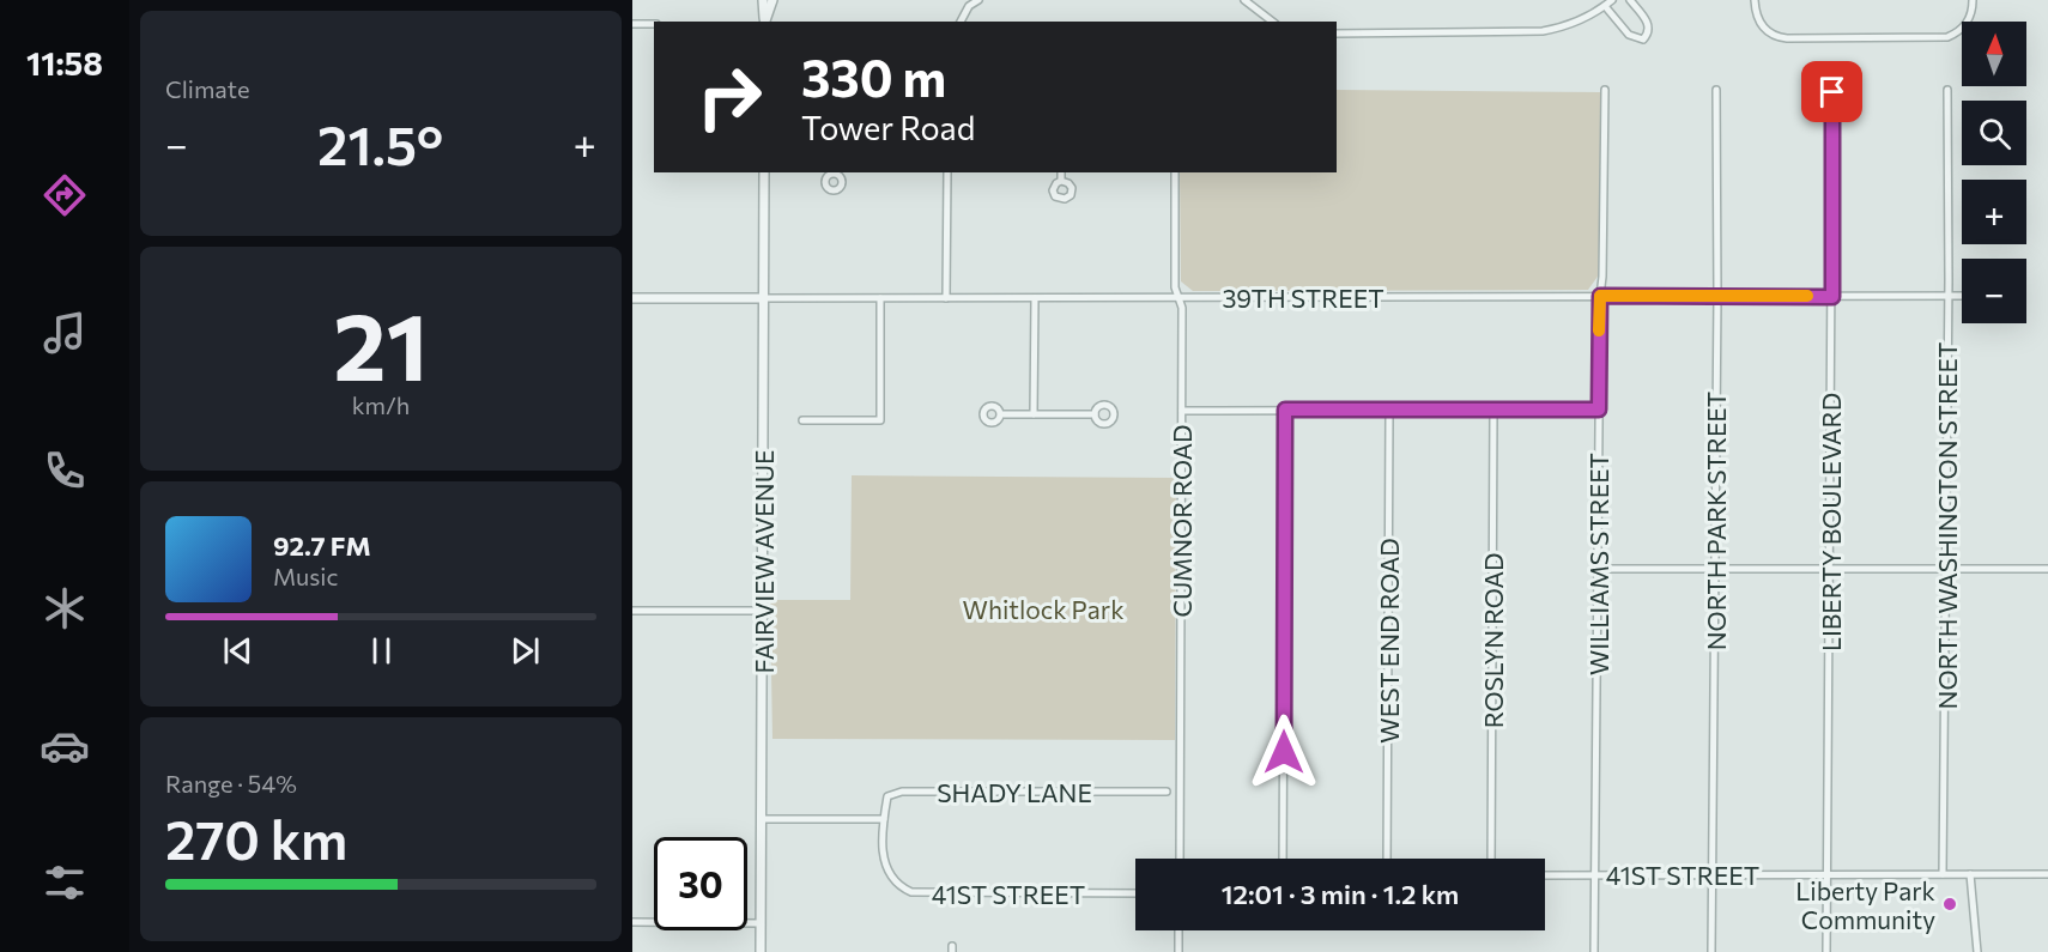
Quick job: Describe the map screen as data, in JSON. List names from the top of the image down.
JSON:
{
  "streets": {
    "street": [
      "39TH STREET",
      "CUMNOR ROAD",
      "NORTH PARK STREET",
      "LIBERTY BOULEVARD",
      "NORTH WASHINGTON STREET",
      "FAIRVIEW AVENUE",
      "WILLIAMS STREET",
      "WEST END ROAD",
      "ROSLYN ROAD",
      "SHADY LANE",
      "41ST STREET"
    ]
  },
  "crossings": [
    ["39TH STREET", "CUMNOR ROAD"],
    ["39TH STREET", "NORTH PARK STREET"],
    ["39TH STREET", "LIBERTY BOULEVARD"],
    ["39TH STREET", "NORTH WASHINGTON STREET"],
    ["39TH STREET", "FAIRVIEW AVENUE"],
    ["39TH STREET", "WILLIAMS STREET"],
    ["NORTH PARK STREET", "41ST STREET"],
    ["LIBERTY BOULEVARD", "41ST STREET"],
    ["NORTH WASHINGTON STREET", "41ST STREET"],
    ["WILLIAMS STREET", "41ST STREET"],
    ["SHADY LANE", "41ST STREET"]
  ],
  "parks": ["Whitlock Park"],
  "places": ["Liberty Park Community"],
  "north": "top",
  "page": {
    "tabs": "11:58",
    "tile": [
      "Climate",
      ["21", "km/h"],
      ["Range · 54%", "270 km"]
    ],
    "map_buttons": ["+", "−"],
    "turn": ["330 m", "Tower Road"],
    "heat": ["−", "21.5°", "+"],
    "song": ["92.7 FM", "Music"],
    "limit": "30",
    "trip": "12:01 · 3 min · 1.2 km"
  }
}
